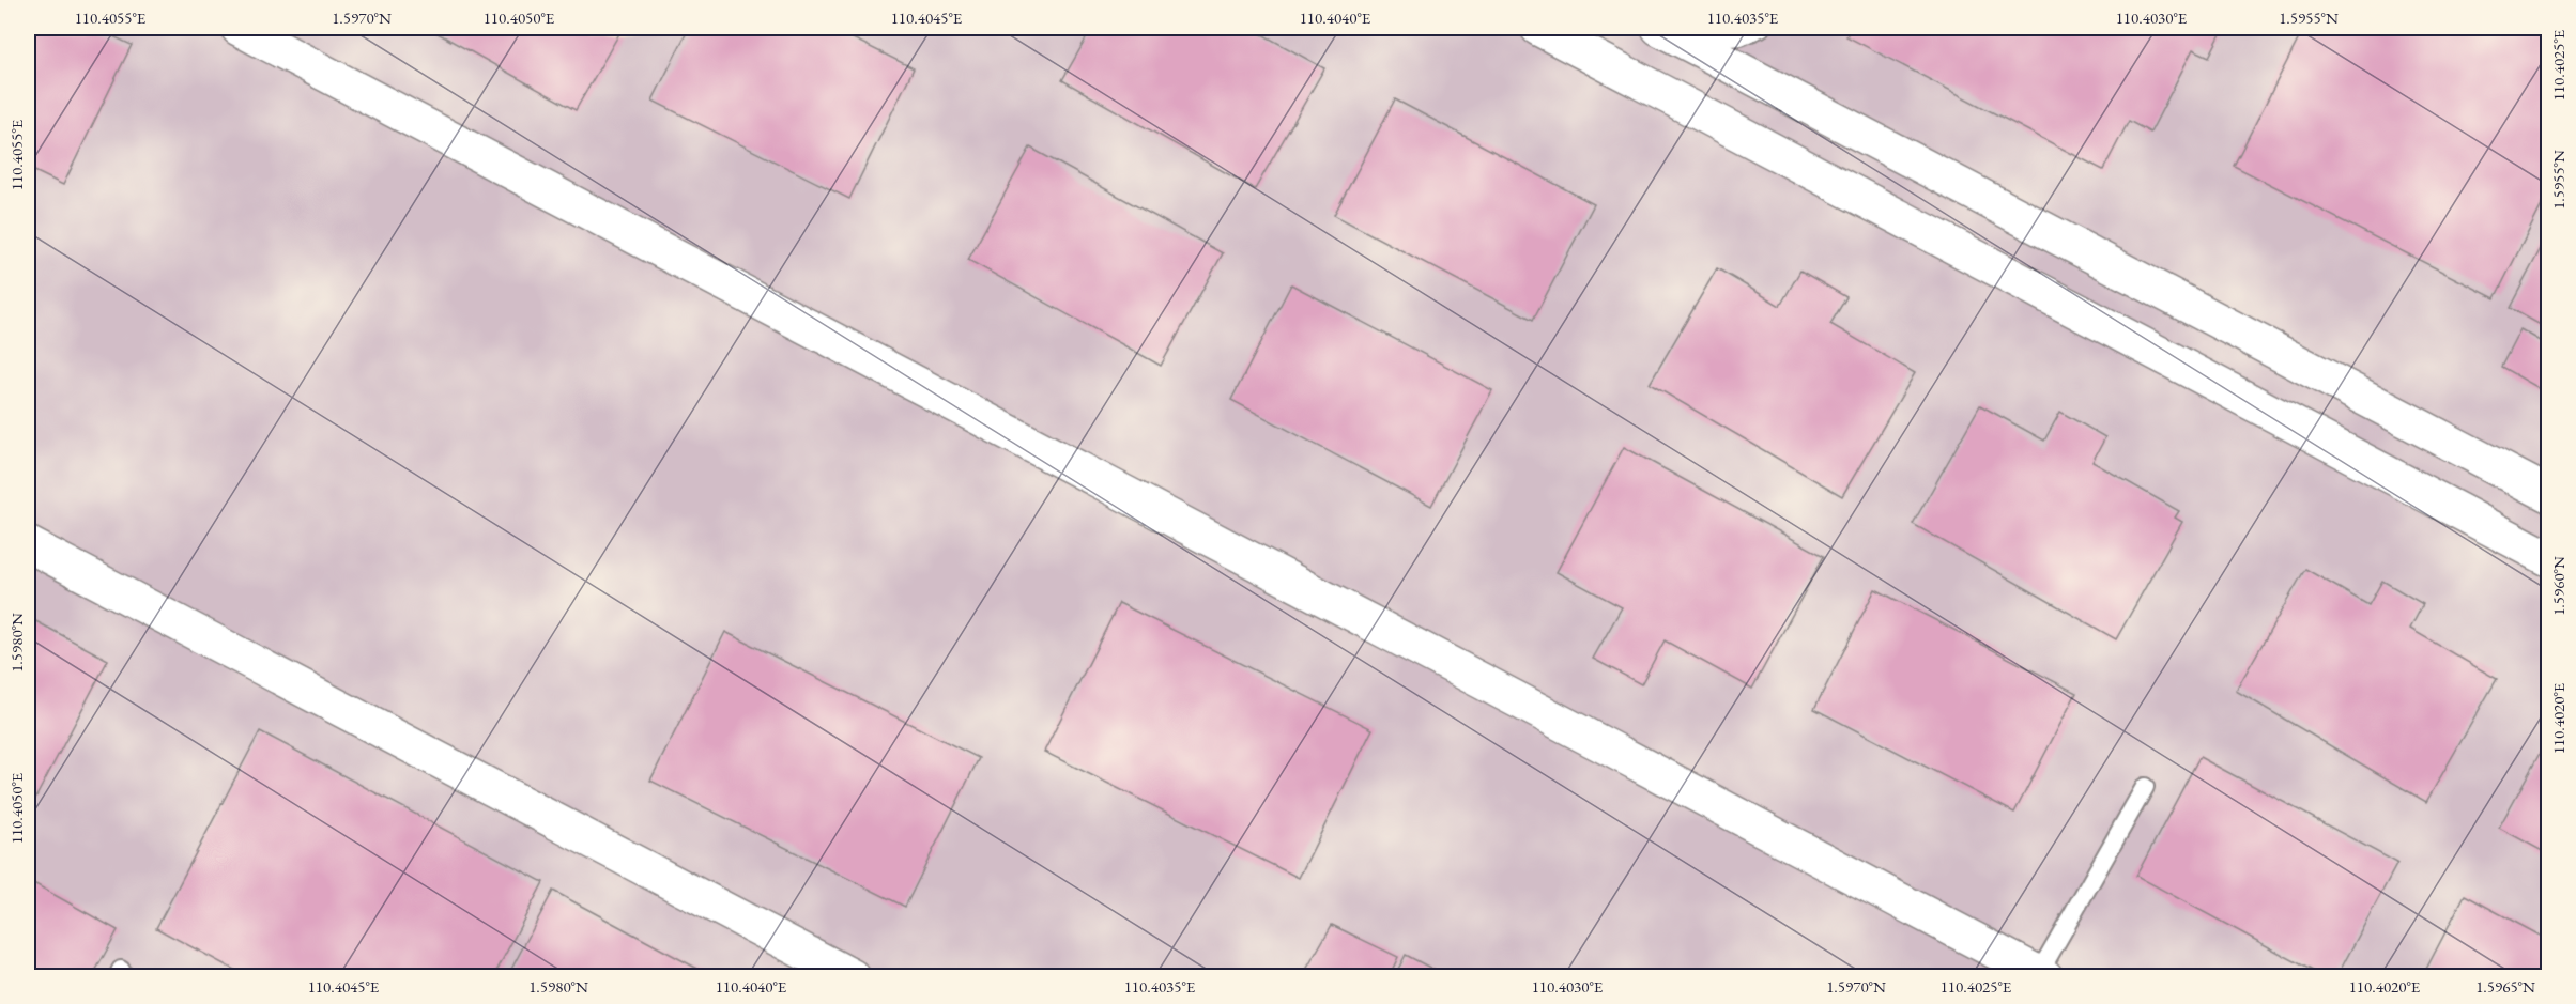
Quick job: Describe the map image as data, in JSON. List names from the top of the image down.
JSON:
{
  "coordinates": [
    "110.4055°E",
    "1.5970°N",
    "110.4050°E",
    "110.4045°E",
    "110.4040°E",
    "110.4035°E",
    "110.4030°E",
    "1.5955°N",
    "110.4025°E",
    "1.5960°N",
    "1.5980°N",
    "110.4020°E",
    "1.5965°N"
  ]
}
